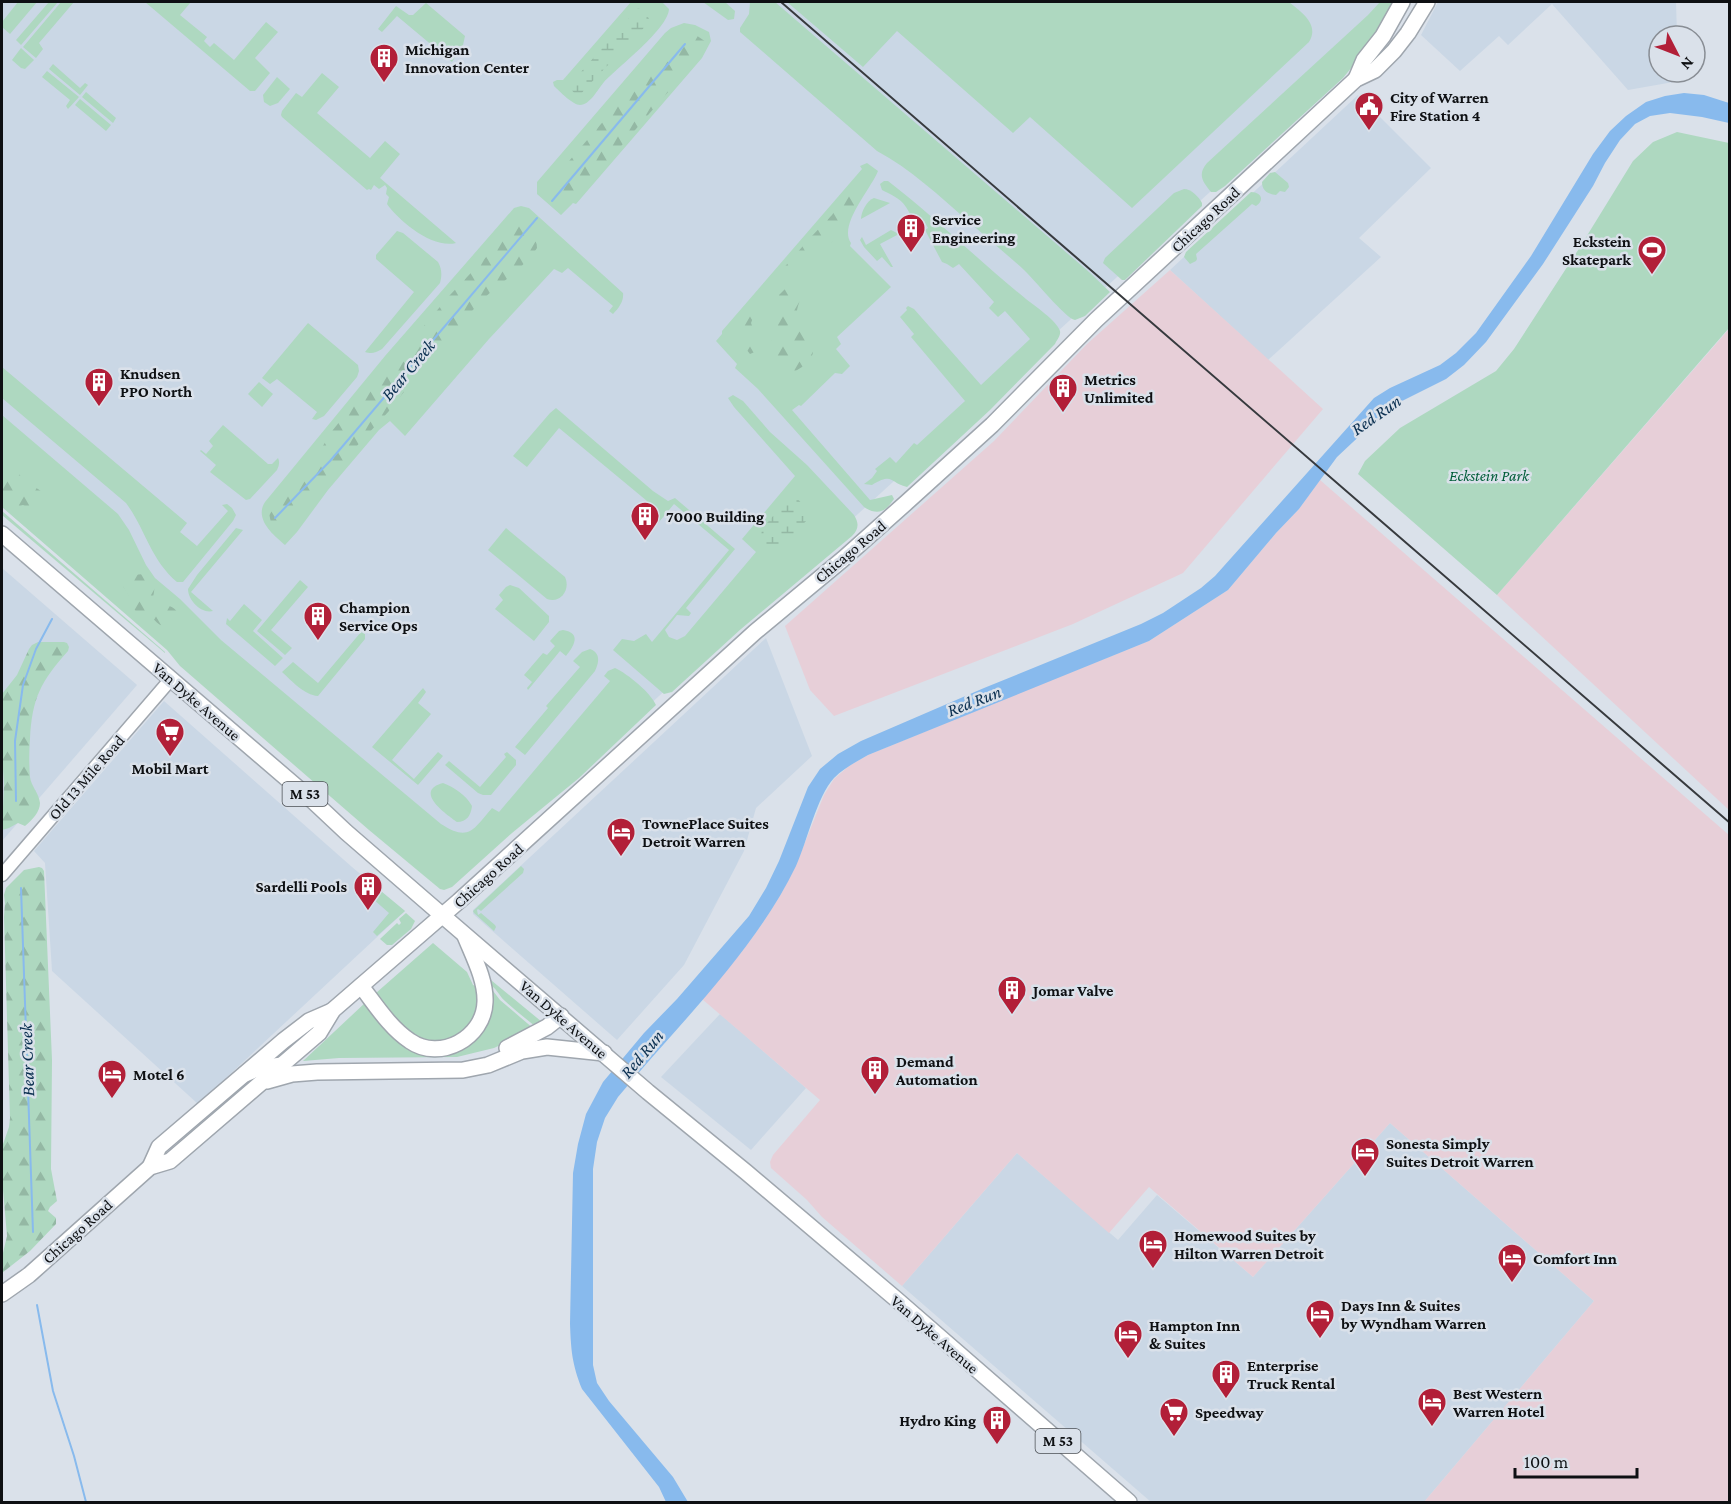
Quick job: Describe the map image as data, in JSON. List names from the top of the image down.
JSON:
{
  "streets": {
    "main road": ["Chicago Road", "Van Dyke Avenue", "M 53"],
    "street": ["Old 13 Mile Road"]
  },
  "crossings": [
    ["Chicago Road", "Van Dyke Avenue"],
    ["Van Dyke Avenue", "Old 13 Mile Road"]
  ],
  "water": ["Bear Creek", "Red Run"],
  "parks": ["Eckstein Park"],
  "places": {
    "building": [
      "Michigan Innovation Center",
      "Service Engineering",
      "Knudsen PPO North",
      "Metrics Unlimited",
      "7000 Building",
      "Champion Service Ops",
      "Sardelli Pools",
      "Jomar Valve",
      "Demand Automation",
      "Enterprise Truck Rental",
      "Hydro King"
    ],
    "public building": ["City of Warren Fire Station 4"],
    "sports": ["Eckstein Skatepark"],
    "supermarket": ["Mobil Mart", "Speedway"],
    "hotel": [
      "TownePlace Suites Detroit Warren",
      "Motel 6",
      "Sonesta Simply Suites Detroit Warren",
      "Homewood Suites by Hilton Warren Detroit",
      "Comfort Inn",
      "Days Inn & Suites by Wyndham Warren",
      "Hampton Inn & Suites",
      "Best Western Warren Hotel"
    ]
  },
  "scale_bar": "100 m",
  "north": "bottom right"
}
